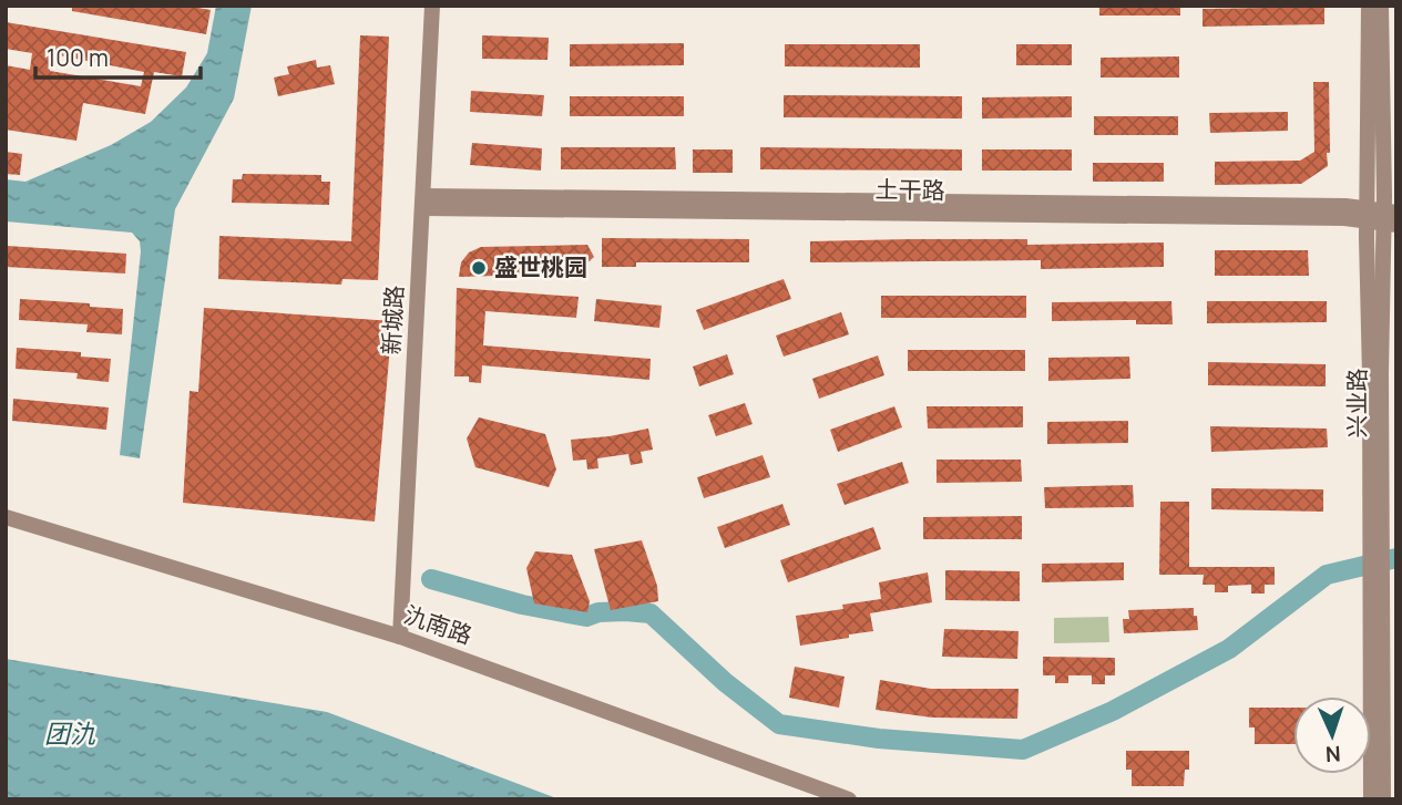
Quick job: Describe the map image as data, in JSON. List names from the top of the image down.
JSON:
{
  "streets": {
    "street": [
      "土干路",
      "新城路",
      "兴业路",
      "氿南路"
    ]
  },
  "crossings": [
    ["土干路", "新城路"],
    ["土干路", "兴业路"],
    ["新城路", "氿南路"]
  ],
  "water": ["团氿"],
  "places": ["盛世桃园"],
  "scale_bar": "100 m",
  "north": "bottom"
}
